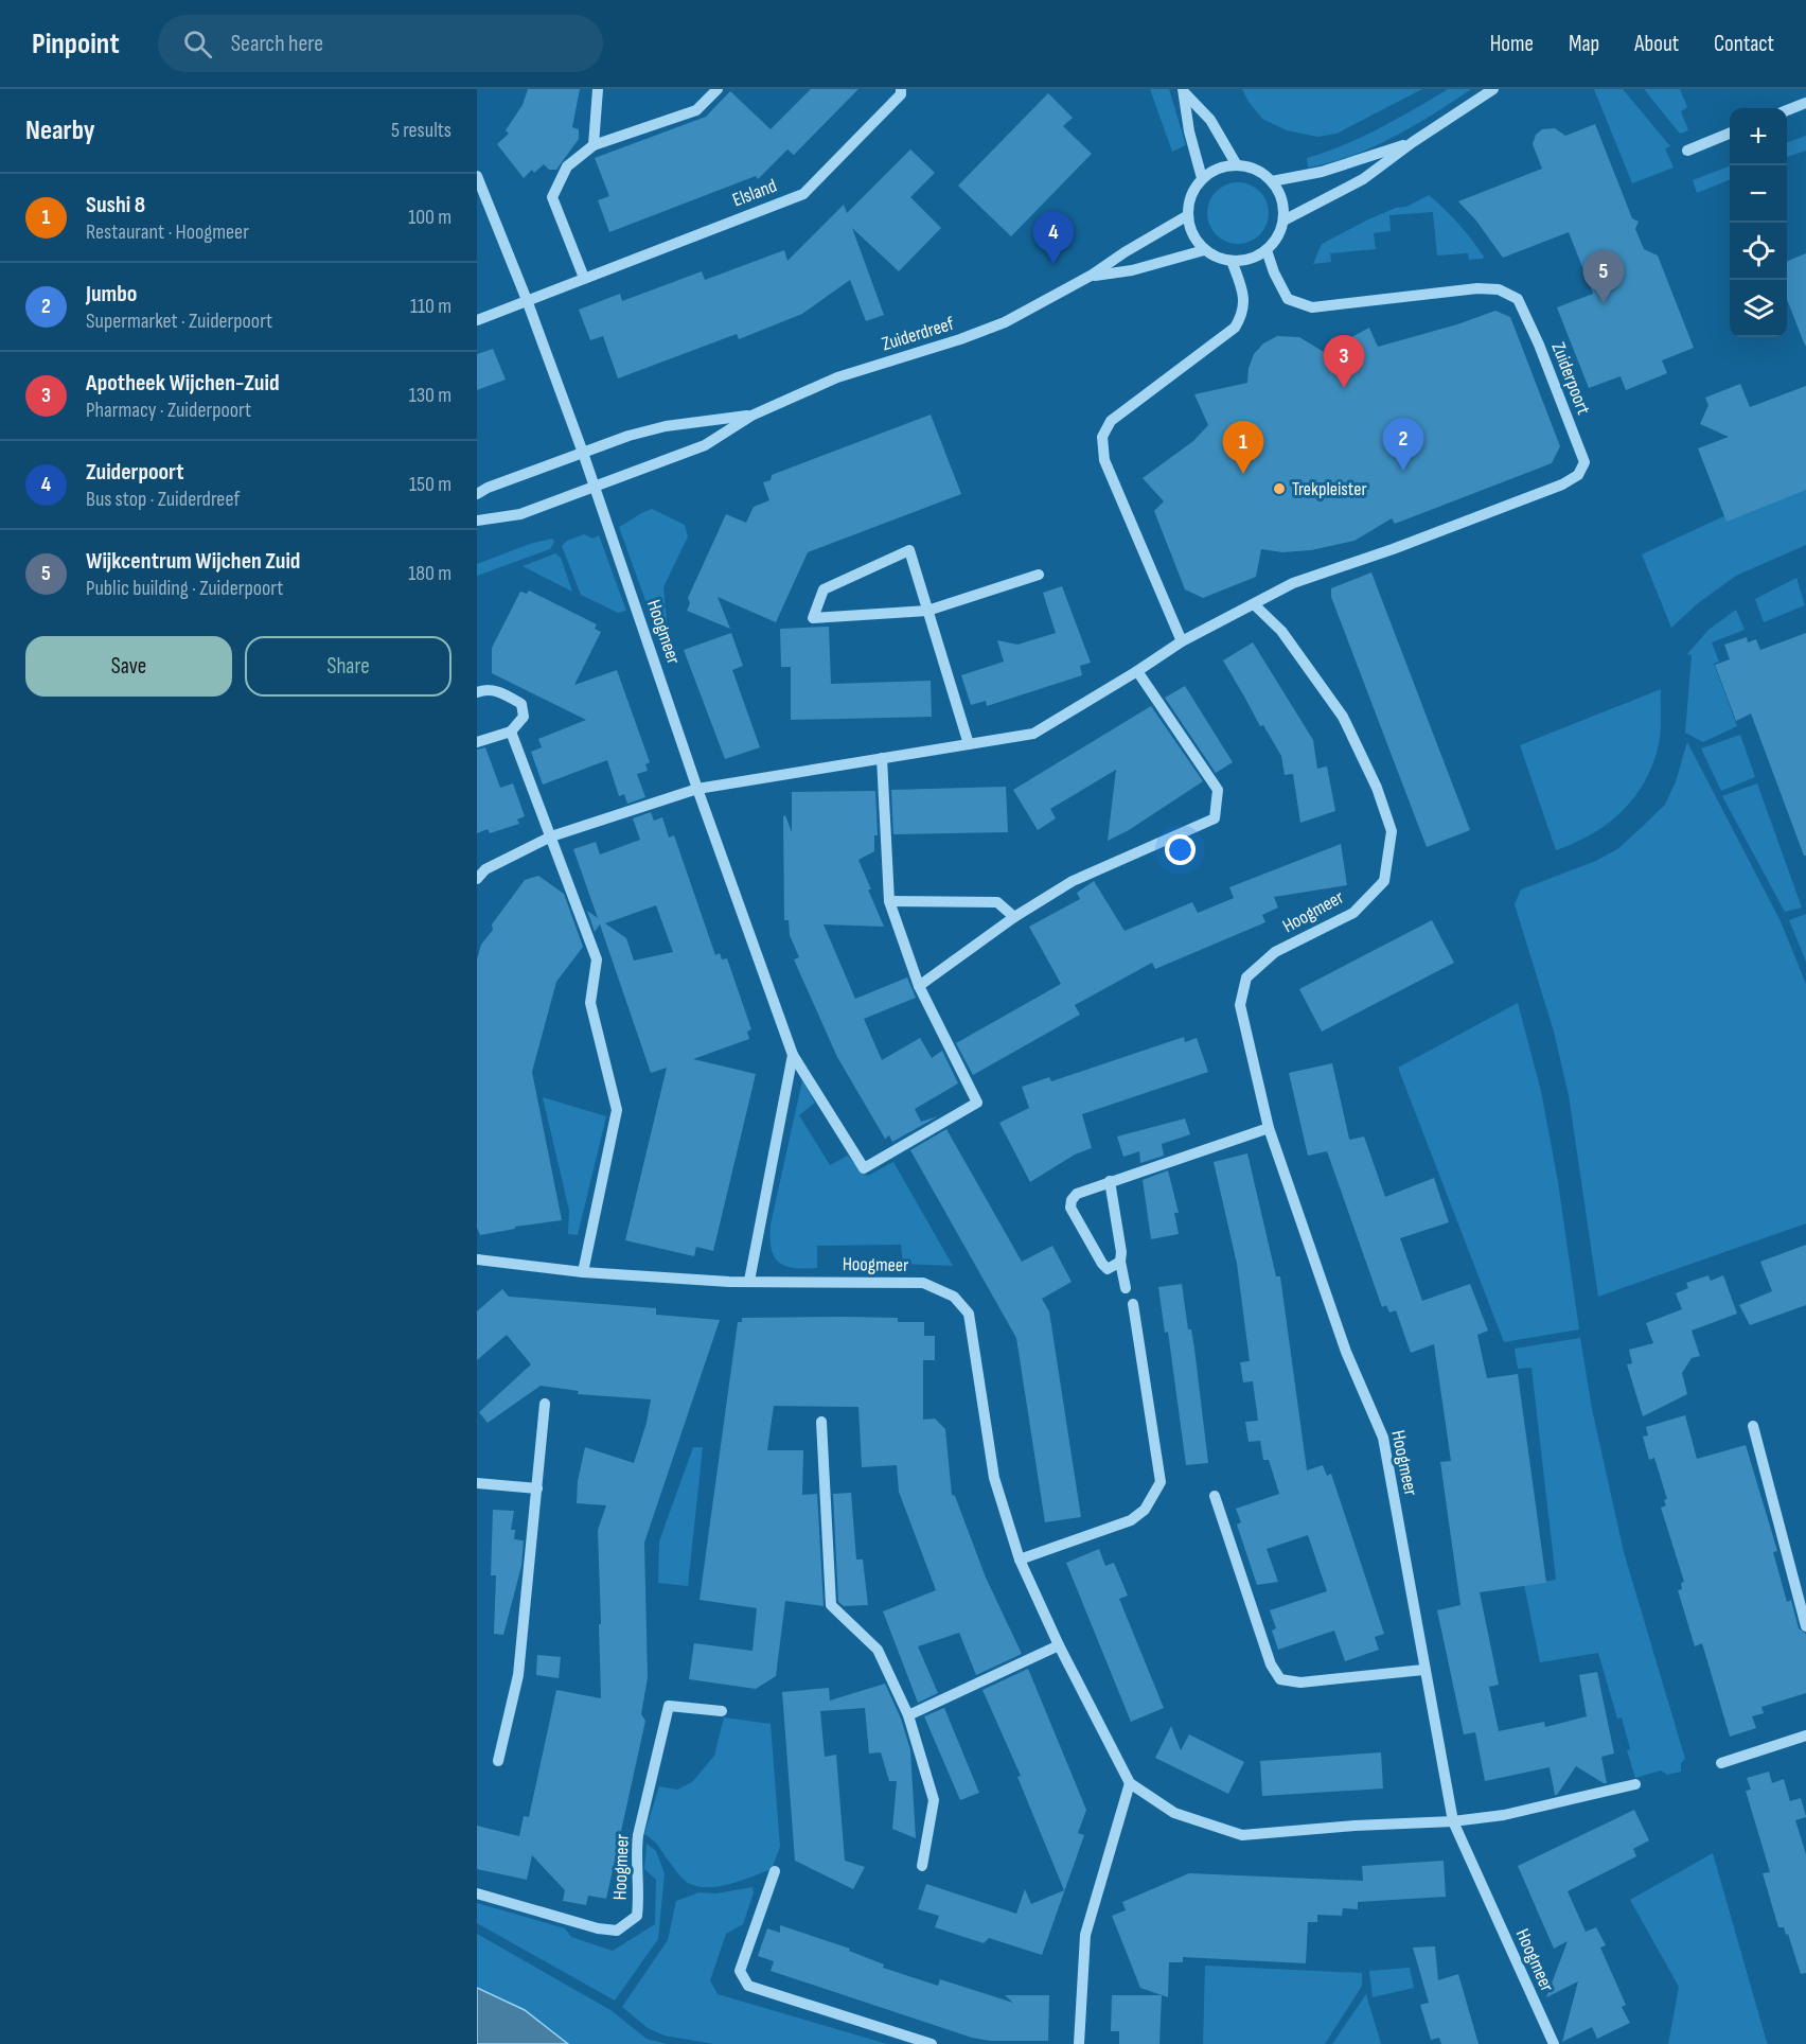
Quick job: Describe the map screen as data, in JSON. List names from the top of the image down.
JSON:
{
  "streets": {
    "street": [
      "Elsland",
      "Zuiderdreef",
      "Zuiderpoort",
      "Hoogmeer"
    ]
  },
  "crossings": [
    ["Zuiderdreef", "Zuiderpoort"],
    ["Zuiderdreef", "Hoogmeer"],
    ["Zuiderpoort", "Hoogmeer"]
  ],
  "places": ["Trekpleister"],
  "page": {
    "header": "Pinpoint",
    "search": "Search here",
    "nav": [
      "Home",
      "Map",
      "About",
      "Contact"
    ],
    "heading": ["Nearby", "5 results"],
    "map_buttons": ["+", "−"],
    "list": [
      {
        "mark": "1",
        "name": "Sushi 8",
        "note": "Restaurant · Hoogmeer",
        "value": "100 m"
      },
      {
        "mark": "2",
        "name": "Jumbo",
        "note": "Supermarket · Zuiderpoort",
        "value": "110 m"
      },
      {
        "mark": "3",
        "name": "Apotheek Wijchen-Zuid",
        "note": "Pharmacy · Zuiderpoort",
        "value": "130 m"
      },
      {
        "mark": "4",
        "name": "Zuiderpoort",
        "note": "Bus stop · Zuiderdreef",
        "value": "150 m"
      },
      {
        "mark": "5",
        "name": "Wijkcentrum Wijchen Zuid",
        "note": "Public building · Zuiderpoort",
        "value": "180 m"
      }
    ],
    "pins": [
      "4",
      "5",
      "3",
      "2",
      "1"
    ],
    "buttons": ["Save", "Share"]
  }
}
